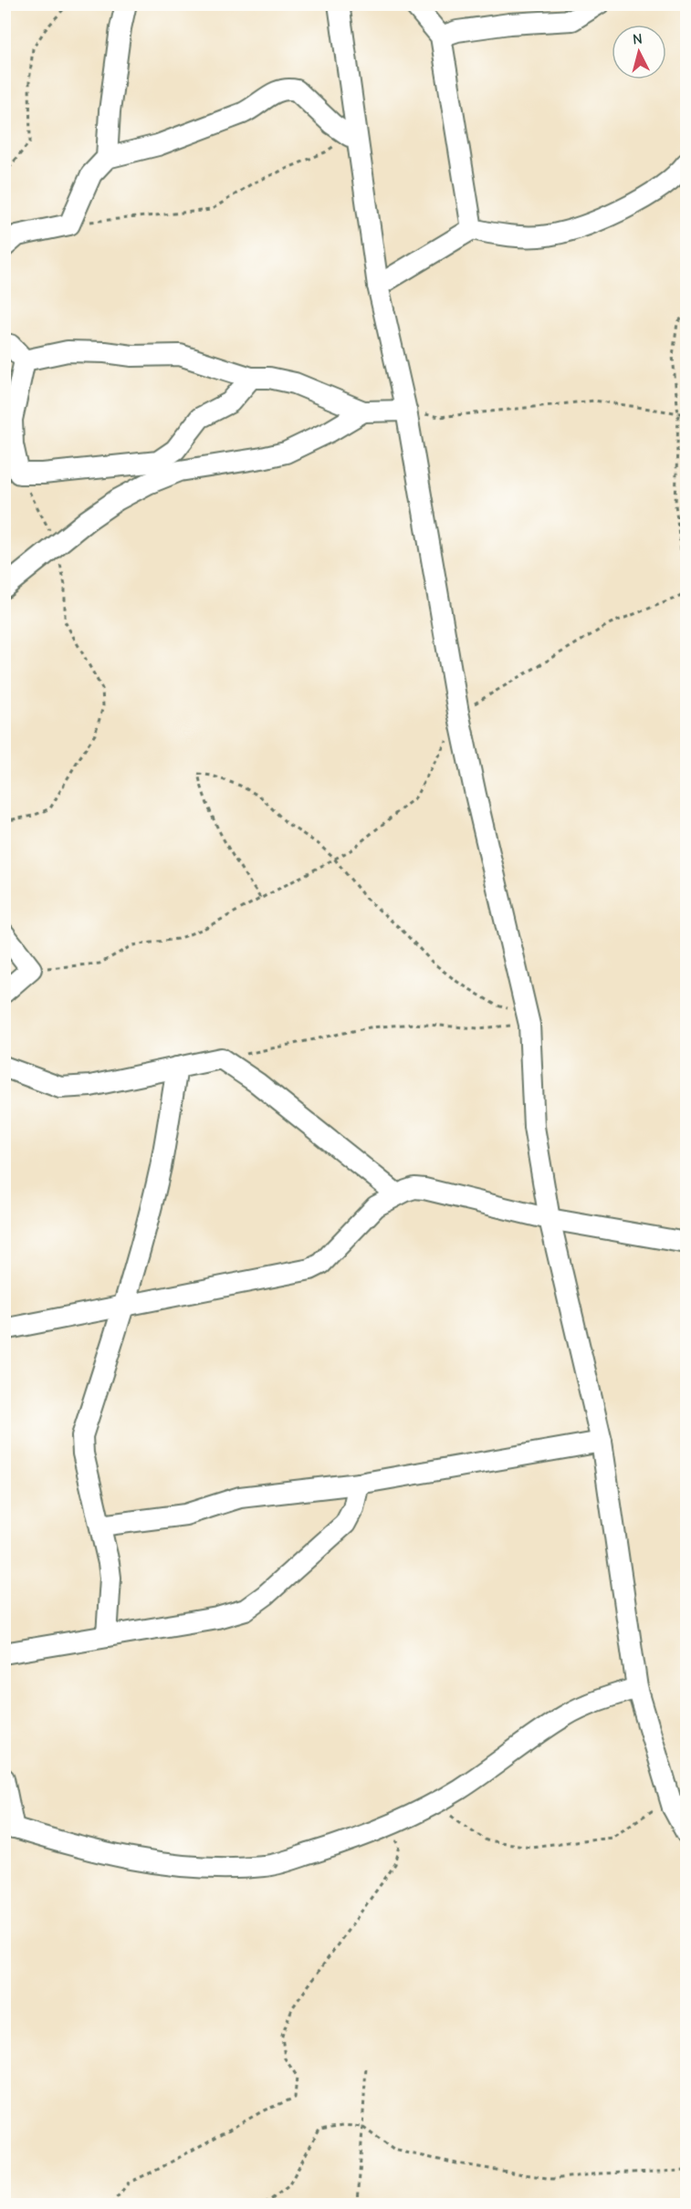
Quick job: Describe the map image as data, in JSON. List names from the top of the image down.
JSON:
{
  "north": "top"
}
